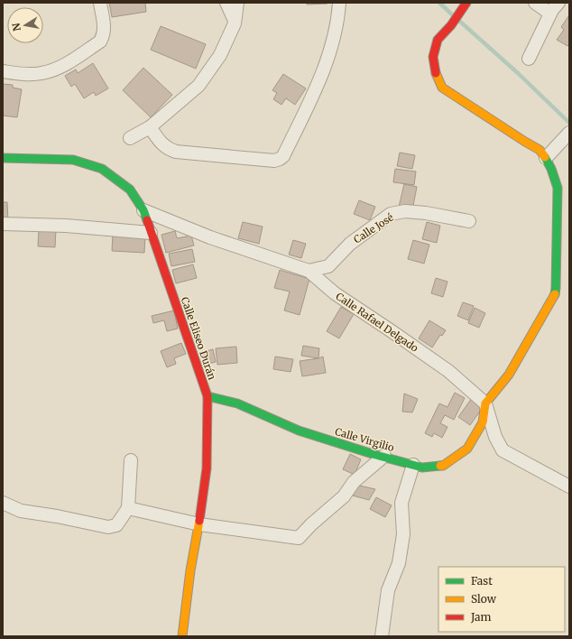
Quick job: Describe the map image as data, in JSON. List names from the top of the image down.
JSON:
{
  "streets": {
    "street": [
      "Calle José",
      "Calle Rafael Delgado",
      "Calle Eliseo Durán",
      "Calle Virgilio"
    ]
  },
  "crossings": [
    ["Calle José", "Calle Rafael Delgado"],
    ["Calle Rafael Delgado", "Calle Eliseo Durán"],
    ["Calle Rafael Delgado", "Calle Virgilio"],
    ["Calle Eliseo Durán", "Calle Virgilio"]
  ],
  "legend": ["Fast", "Slow", "Jam"],
  "north": "left"
}
